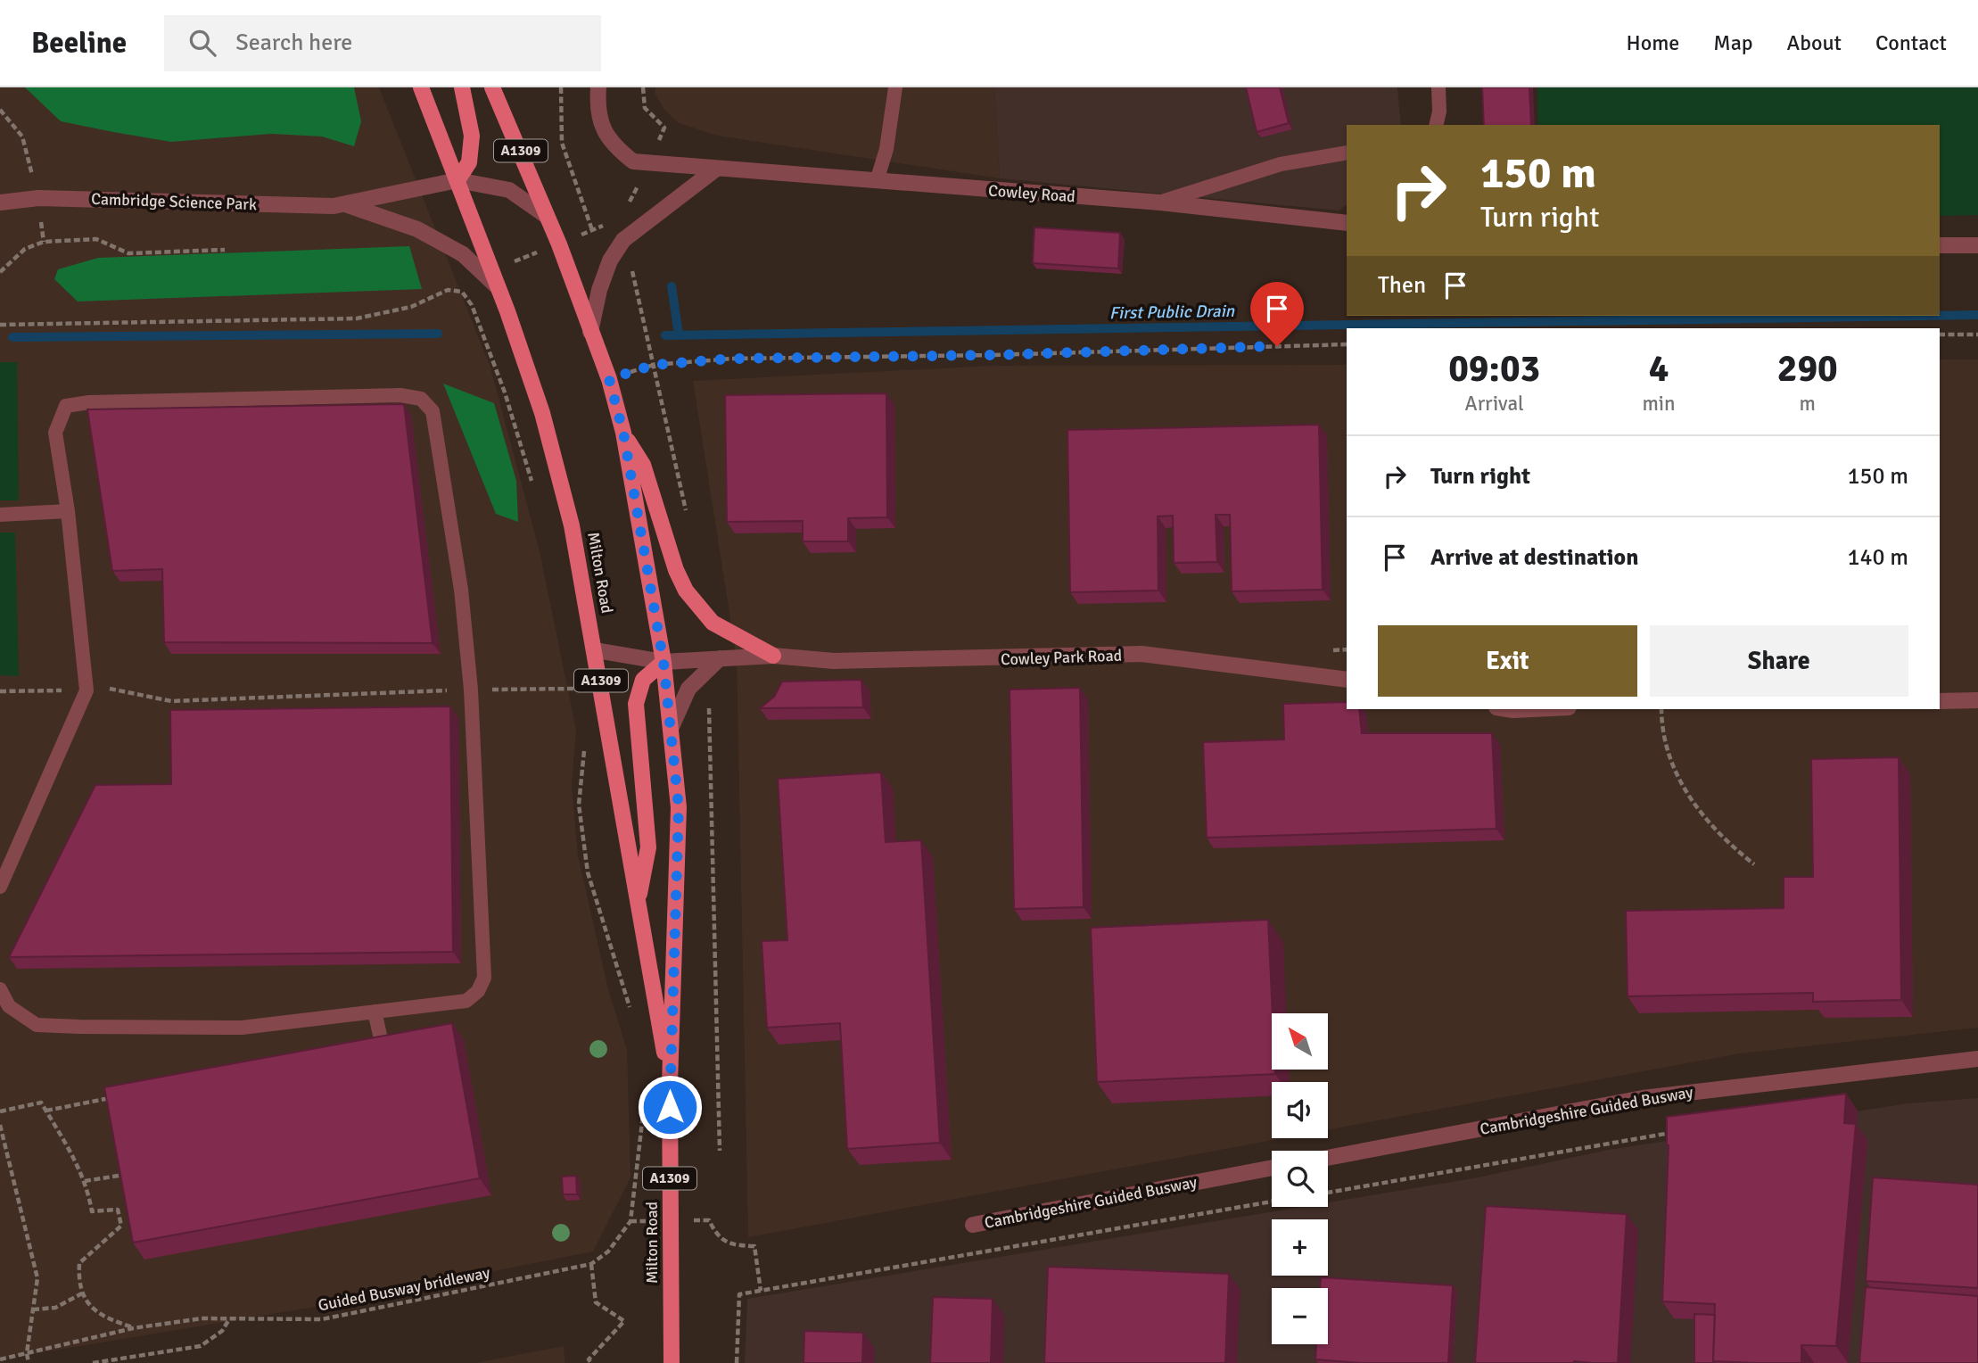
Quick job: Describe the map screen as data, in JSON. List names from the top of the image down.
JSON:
{
  "streets": {
    "main road": ["A1309", "Milton Road"],
    "street": [
      "Cowley Road",
      "Cambridge Science Park",
      "Cowley Park Road",
      "Cambridgeshire Guided Busway"
    ],
    "path": ["Guided Busway bridleway"]
  },
  "crossings": [
    ["A1309", "Cambridge Science Park"],
    ["A1309", "Milton Road"],
    ["A1309", "Cowley Park Road"],
    ["Cambridge Science Park", "Milton Road"]
  ],
  "water": ["First Public Drain"],
  "north": "top left",
  "page": {
    "header": "Beeline",
    "search": "Search here",
    "nav": [
      "Home",
      "Map",
      "About",
      "Contact"
    ],
    "turn": ["150 m", "Turn right"],
    "then": "Then",
    "eta": [
      "09:03",
      "Arrival",
      "4",
      "min",
      "290",
      "m"
    ],
    "list": [
      {
        "name": "Turn right",
        "value": "150 m"
      },
      {
        "name": "Arrive at destination",
        "value": "140 m"
      }
    ],
    "buttons": ["Exit", "Share"],
    "map_buttons": ["+", "−"]
  }
}
